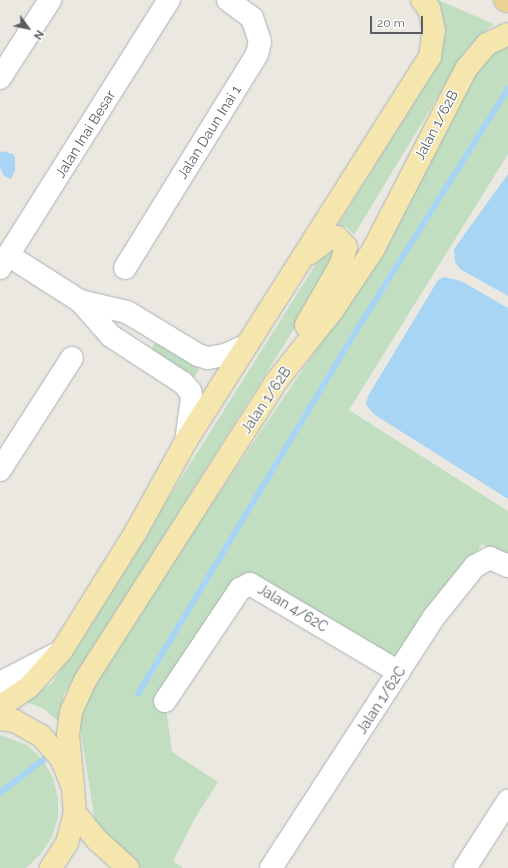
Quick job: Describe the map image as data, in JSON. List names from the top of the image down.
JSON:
{
  "streets": {
    "main road": ["Jalan 1/62B"],
    "street": [
      "Jalan Daun Inai 1",
      "Jalan Inai Besar",
      "Jalan 4/62C",
      "Jalan 1/62C"
    ]
  },
  "crossings": [
    ["Jalan 4/62C", "Jalan 1/62C"]
  ],
  "scale_bar": "20 m",
  "north": "bottom right"
}
